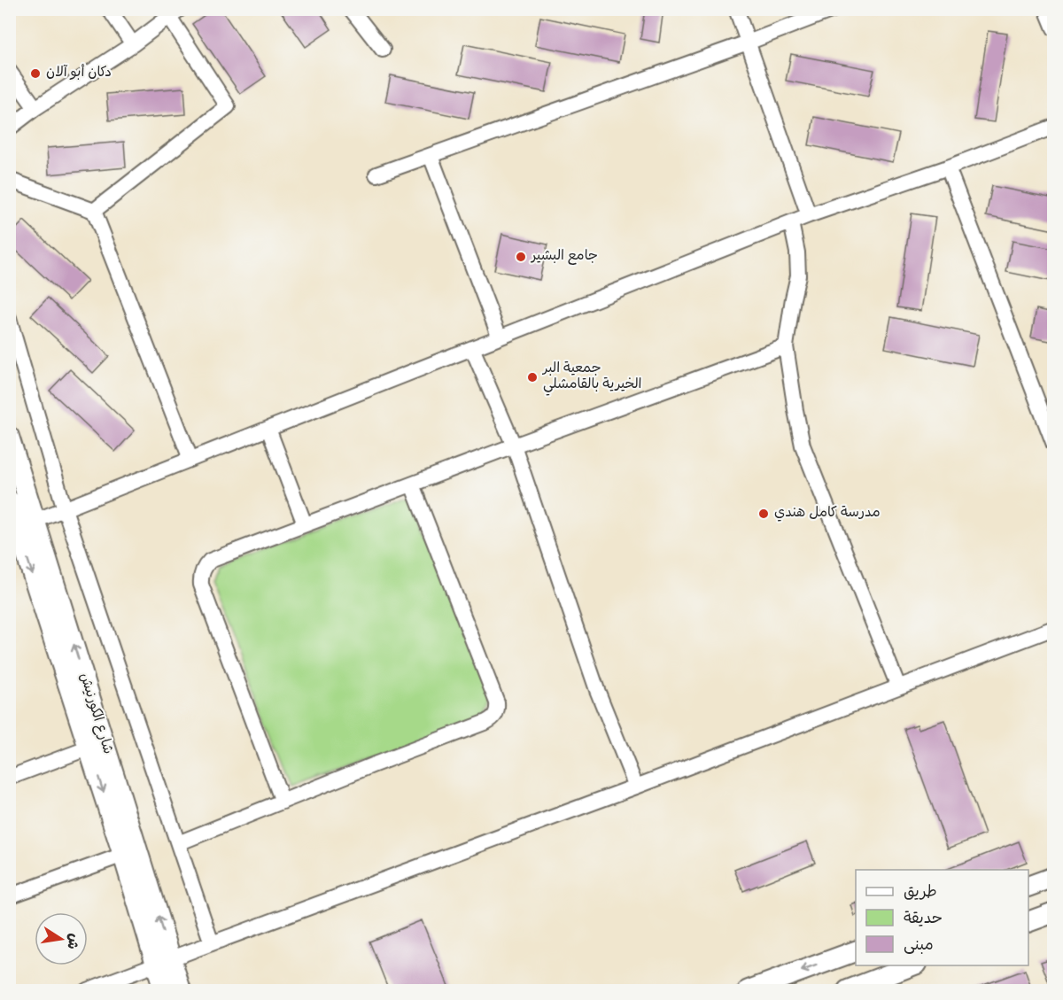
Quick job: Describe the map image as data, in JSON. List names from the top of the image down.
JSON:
{
  "streets": {
    "street": ["شارع الكورنيش"]
  },
  "places": [
    "دكان أبو آلان",
    "جامع البشير",
    "جمعية البر الخيرية بالقامشلي",
    "مدرسة كامل هندي"
  ],
  "legend": ["طريق", "حديقة", "مبنى"],
  "north": "right"
}
